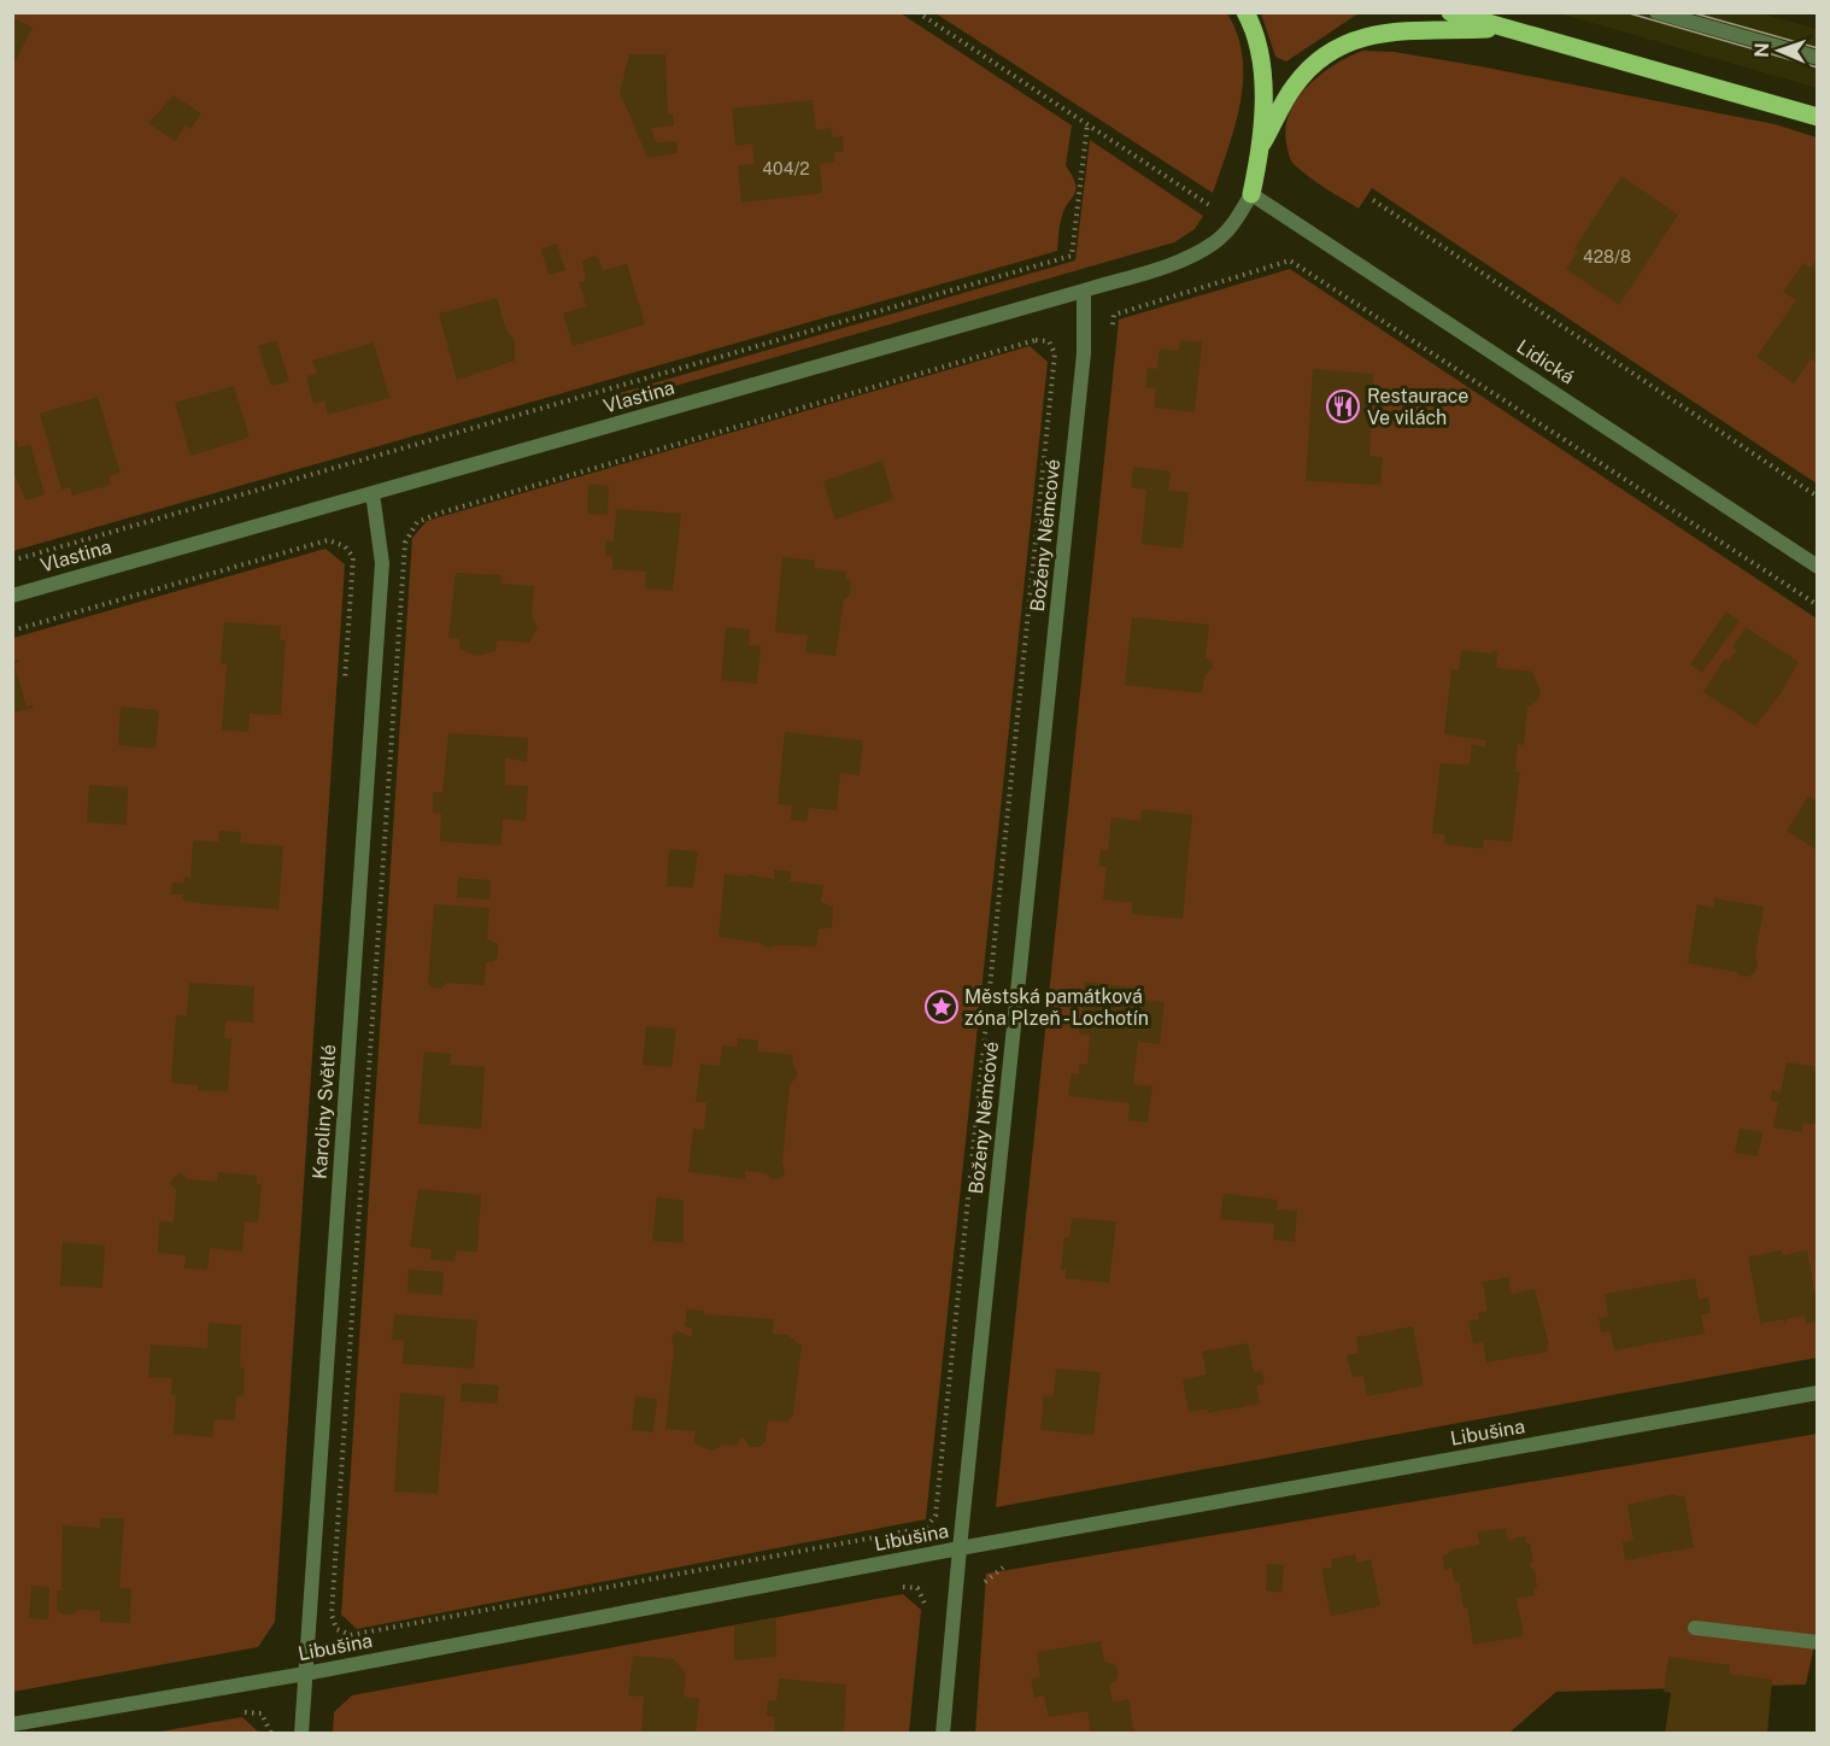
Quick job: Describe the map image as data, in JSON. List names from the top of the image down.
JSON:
{
  "streets": {
    "street": [
      "Lidická",
      "Vlastina",
      "Boženy Němcové",
      "Karoliny Světlé",
      "Libušina"
    ]
  },
  "crossings": [
    ["Lidická", "Vlastina"],
    ["Vlastina", "Boženy Němcové"],
    ["Vlastina", "Karoliny Světlé"],
    ["Boženy Němcové", "Libušina"],
    ["Karoliny Světlé", "Libušina"]
  ],
  "places": {
    "restaurant": ["Restaurace Ve vilách"],
    "place": ["Městská památková zóna Plzeň - Lochotín"]
  },
  "house_numbers": ["404/2", "428/8"],
  "north": "left"
}
